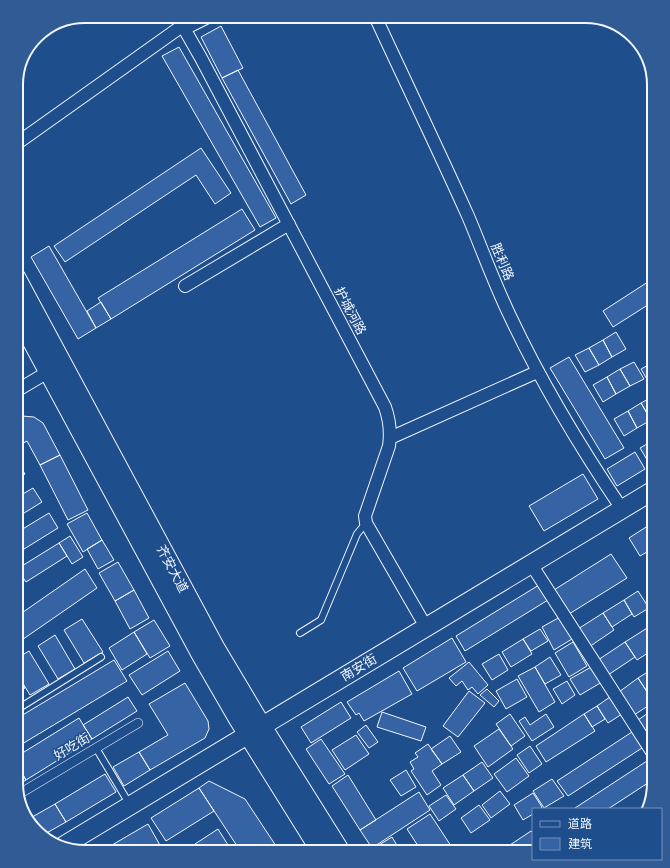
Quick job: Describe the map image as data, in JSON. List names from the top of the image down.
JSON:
{
  "streets": {
    "main road": ["齐安大道", "南安街"],
    "street": ["胜利路", "护城河路", "好吃街"]
  },
  "crossings": [
    ["胜利路", "南安街"],
    ["齐安大道", "南安街"]
  ],
  "legend": ["道路", "建筑"]
}
